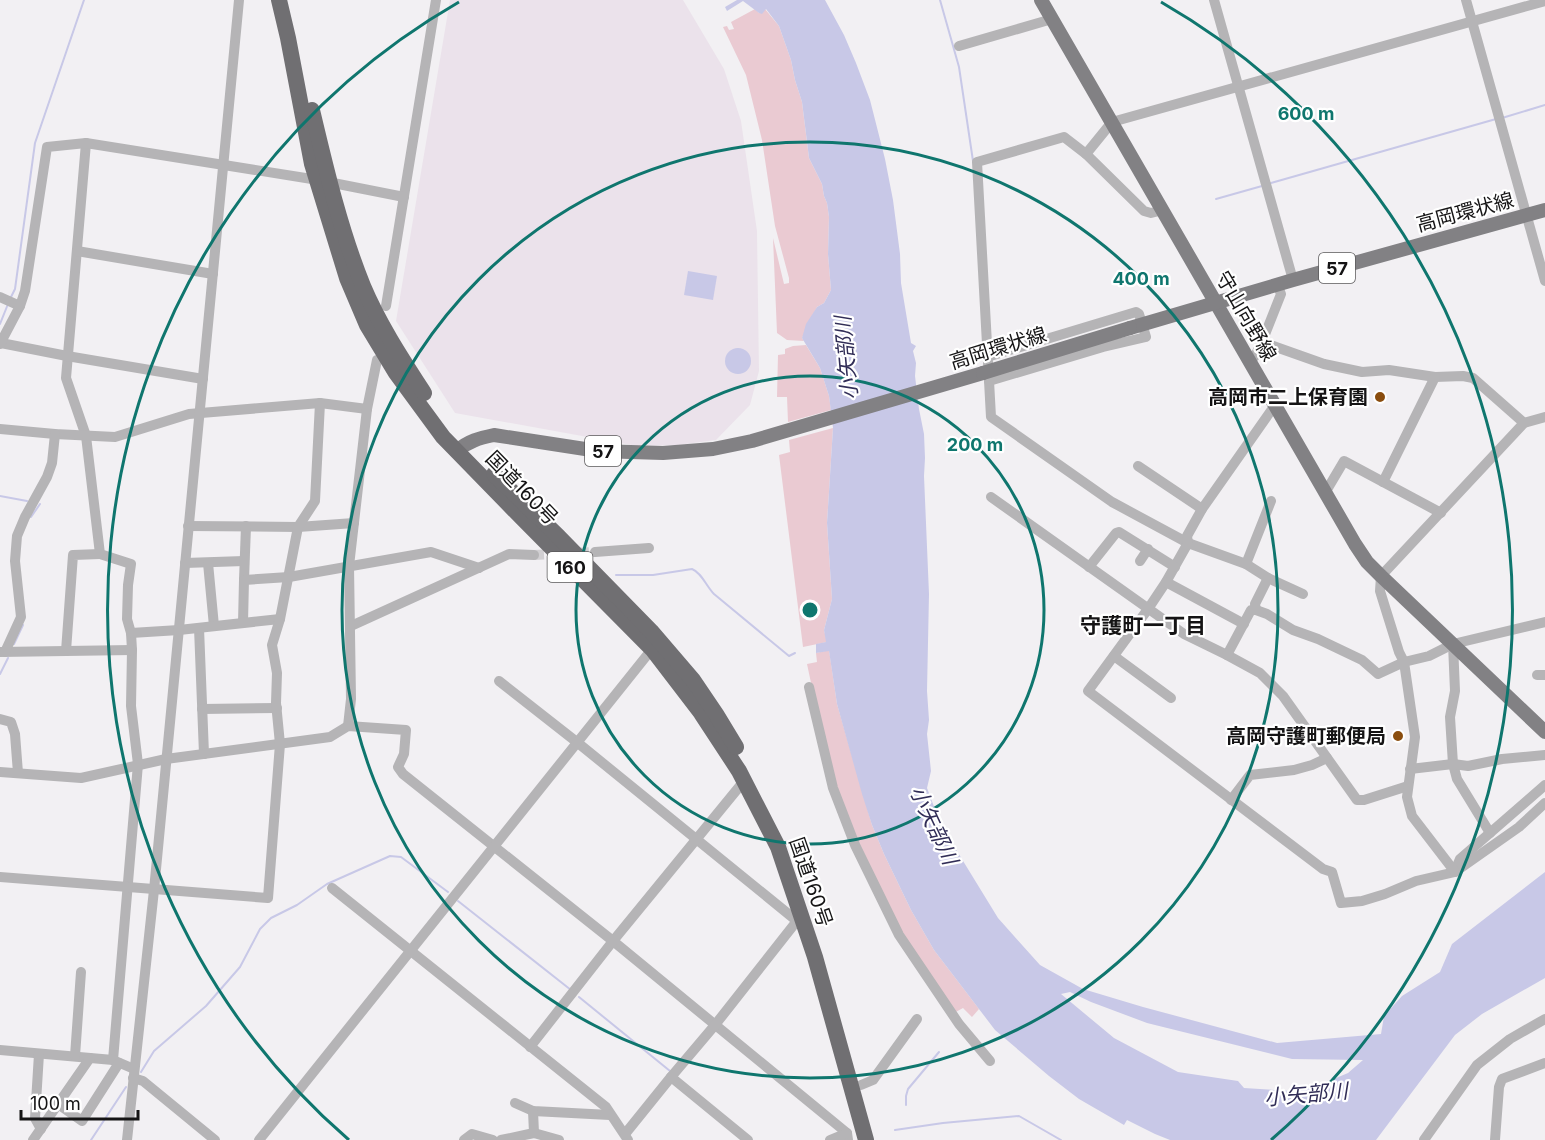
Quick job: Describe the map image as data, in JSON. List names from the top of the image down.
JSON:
{
  "streets": {
    "highway": ["国道160号", "160"],
    "main road": ["高岡環状線", "57", "守山向野線"]
  },
  "crossings": [
    ["高岡環状線", "守山向野線"],
    ["高岡環状線", "国道160号"]
  ],
  "districts": ["守護町一丁目"],
  "water": ["小矢部川"],
  "places": ["高岡市二上保育園", "高岡守護町郵便局"],
  "scale_bar": "100 m",
  "rings": ["600 m", "400 m", "200 m"]
}
